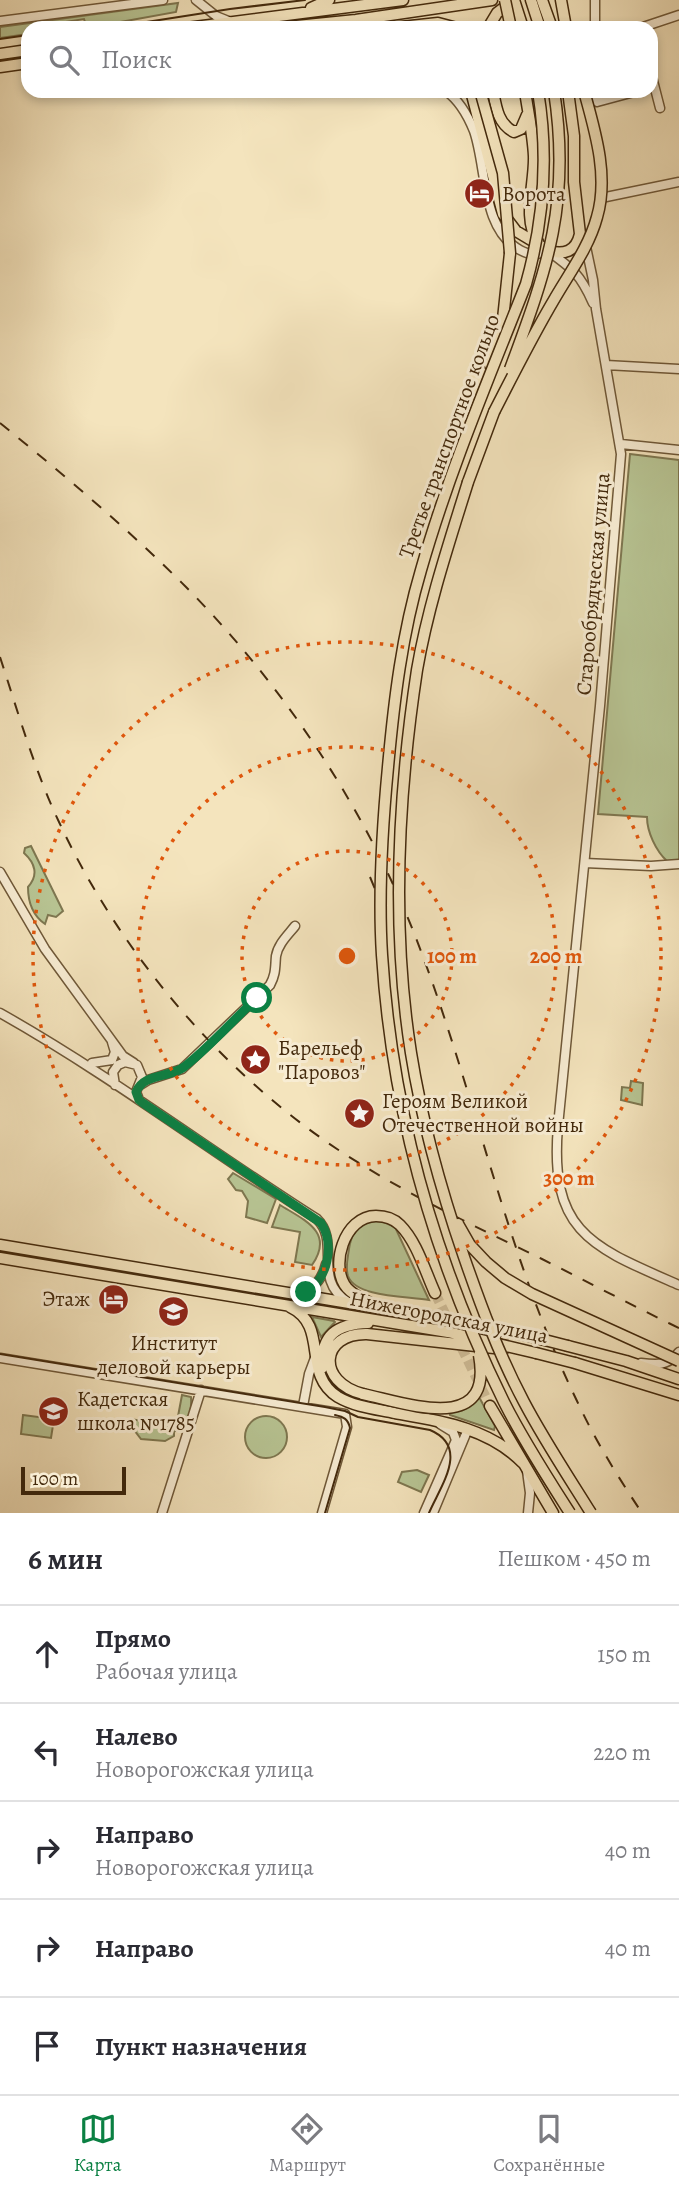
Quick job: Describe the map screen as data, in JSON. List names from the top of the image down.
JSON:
{
  "streets": {
    "main road": ["Третье транспортное кольцо", "Нижегородская улица"],
    "street": ["Старообрядческая улица"]
  },
  "places": {
    "hotel": ["Ворота", "Этаж"],
    "place": ["Барельеф \"Паровоз\"", "Героям Великой Отечественной войны"],
    "school or university": ["Институт деловой карьеры", "Кадетская школа №1785"]
  },
  "scale_bar": "100 m",
  "page": {
    "search": "Поиск",
    "scale": "100 m",
    "heading": ["6 мин", "Пешком · 450 m"],
    "list": [
      ["Прямо", "Рабочая улица", "150 m"],
      ["Налево", "Новорогожская улица", "220 m"],
      ["Направо", "Новорогожская улица", "40 m"],
      ["Направо", "40 m"],
      "Пункт назначения"
    ],
    "nav": ["Карта", "Маршрут", "Сохранённые"]
  },
  "rings": ["100 m", "200 m", "300 m"]
}
